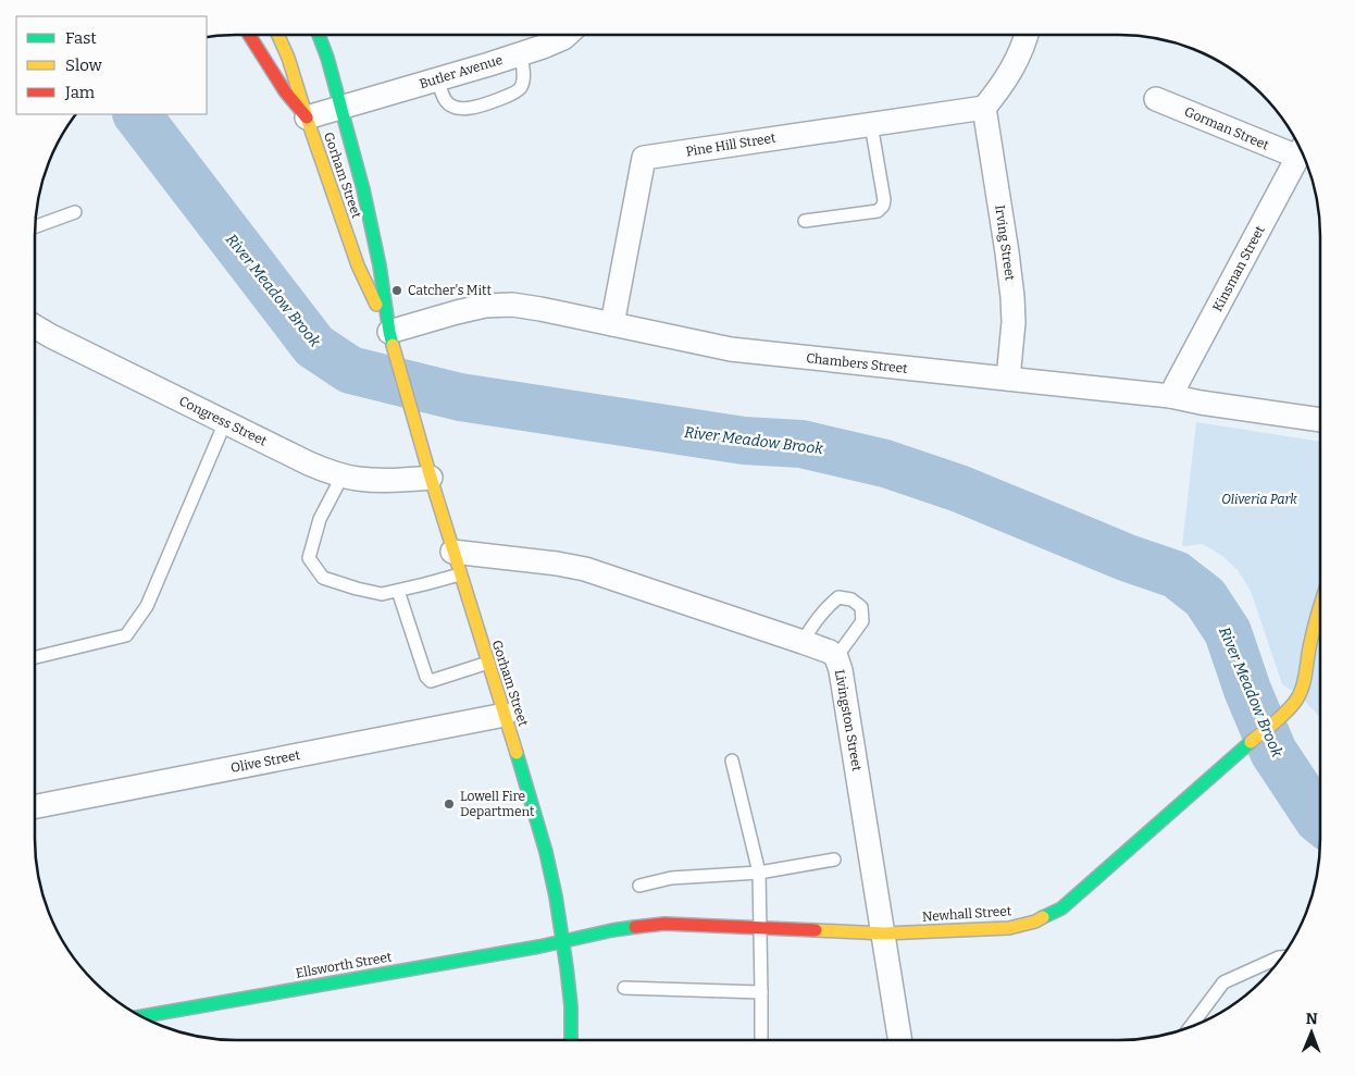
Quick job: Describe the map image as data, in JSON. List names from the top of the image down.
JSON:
{
  "streets": {
    "main road": ["Gorham Street", "Newhall Street", "Ellsworth Street"],
    "street": [
      "Butler Avenue",
      "Gorman Street",
      "Pine Hill Street",
      "Irving Street",
      "Kinsman Street",
      "Chambers Street",
      "Congress Street",
      "Livingston Street",
      "Olive Street"
    ]
  },
  "crossings": [
    ["Butler Avenue", "Gorham Street"],
    ["Pine Hill Street", "Irving Street"],
    ["Pine Hill Street", "Chambers Street"],
    ["Gorham Street", "Chambers Street"],
    ["Gorham Street", "Congress Street"],
    ["Gorham Street", "Livingston Street"],
    ["Gorham Street", "Olive Street"],
    ["Gorham Street", "Newhall Street"],
    ["Gorham Street", "Ellsworth Street"],
    ["Irving Street", "Chambers Street"],
    ["Kinsman Street", "Chambers Street"],
    ["Livingston Street", "Newhall Street"],
    ["Newhall Street", "Ellsworth Street"]
  ],
  "water": ["River Meadow Brook"],
  "parks": ["Oliveria Park"],
  "places": ["Catcher's Mitt", "Lowell Fire Department"],
  "legend": ["Fast", "Slow", "Jam"],
  "north": "top"
}
